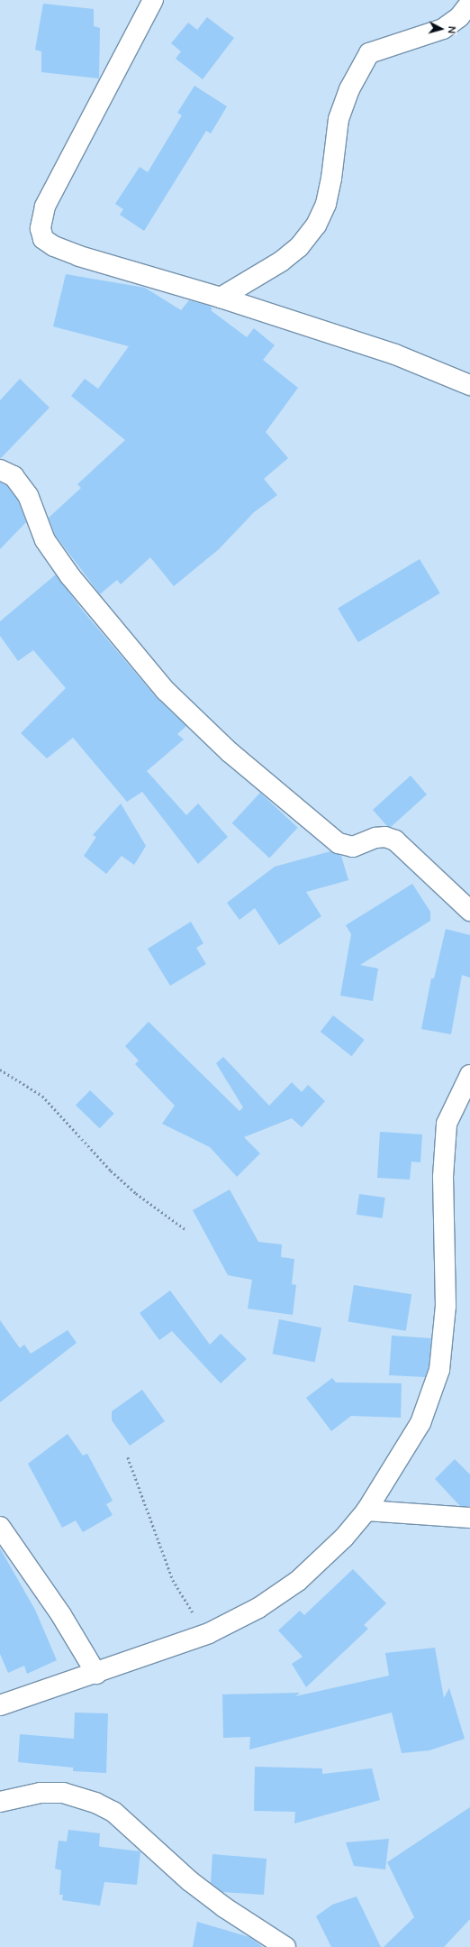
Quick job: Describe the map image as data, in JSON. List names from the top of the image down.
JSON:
{
  "north": "right"
}
